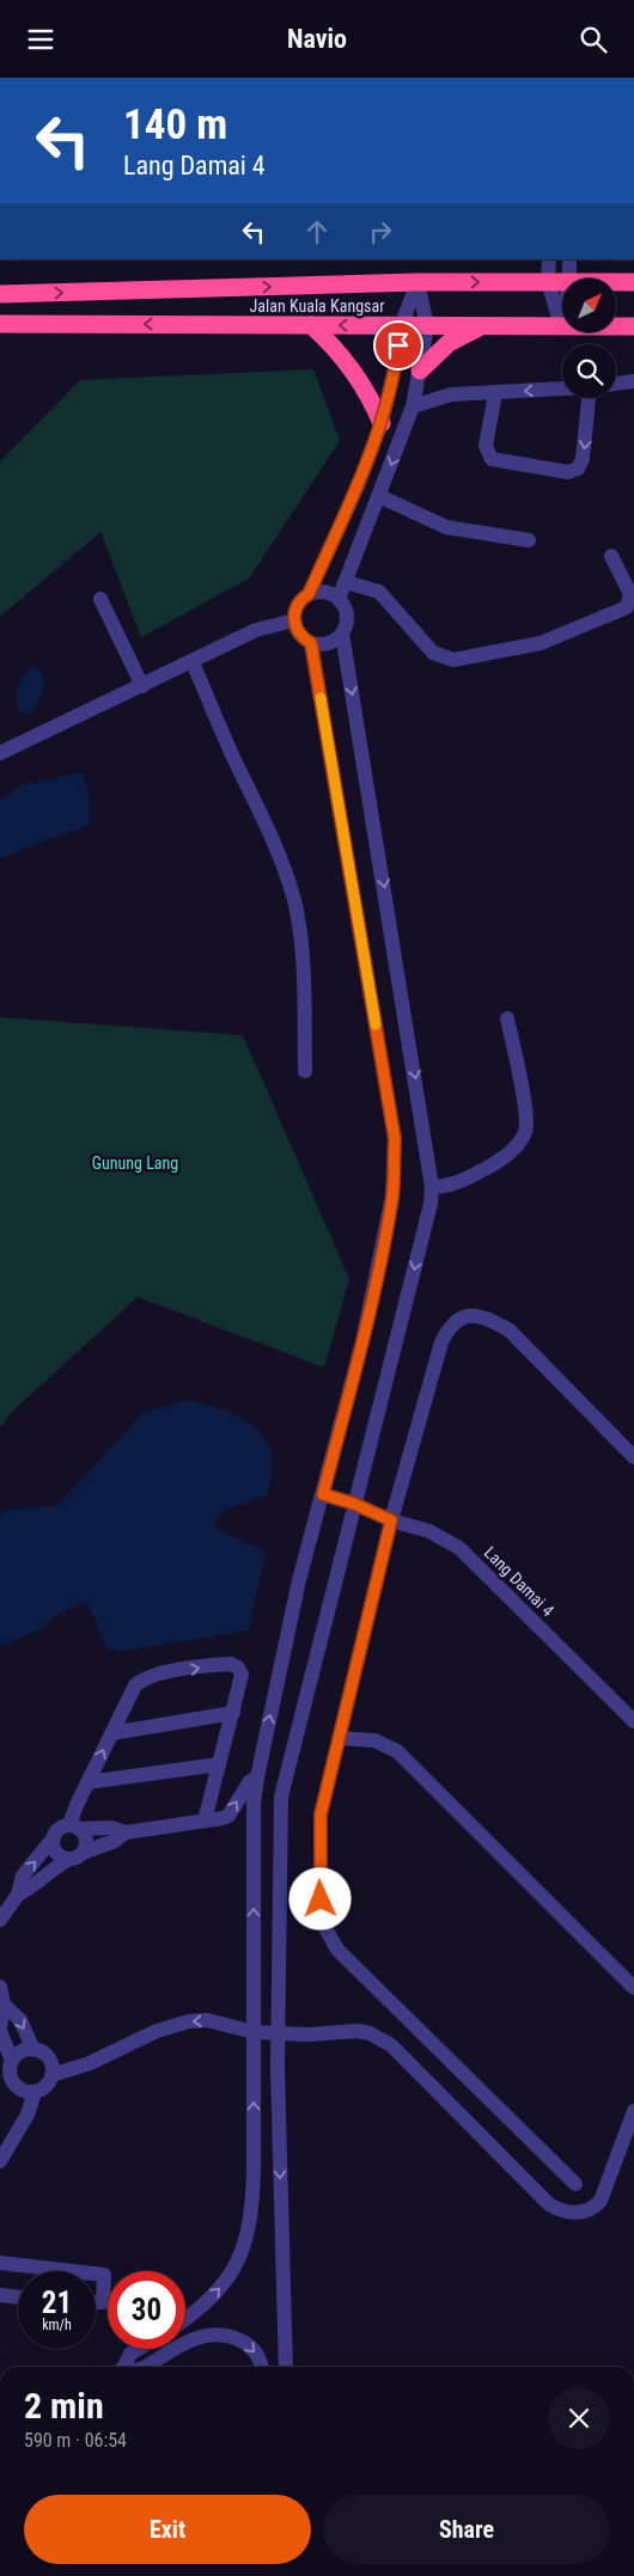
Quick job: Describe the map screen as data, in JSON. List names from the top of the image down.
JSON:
{
  "streets": {
    "highway": ["Jalan Kuala Kangsar"],
    "street": ["Lang Damai 4"]
  },
  "parks": ["Gunung Lang"],
  "north": "top right",
  "page": {
    "header": "Navio",
    "turn": ["140 m", "Lang Damai 4"],
    "speed": "21 km/h",
    "limit": "30",
    "heading": ["2 min", "590 m · 06:54"],
    "buttons": ["Exit", "Share"]
  }
}
